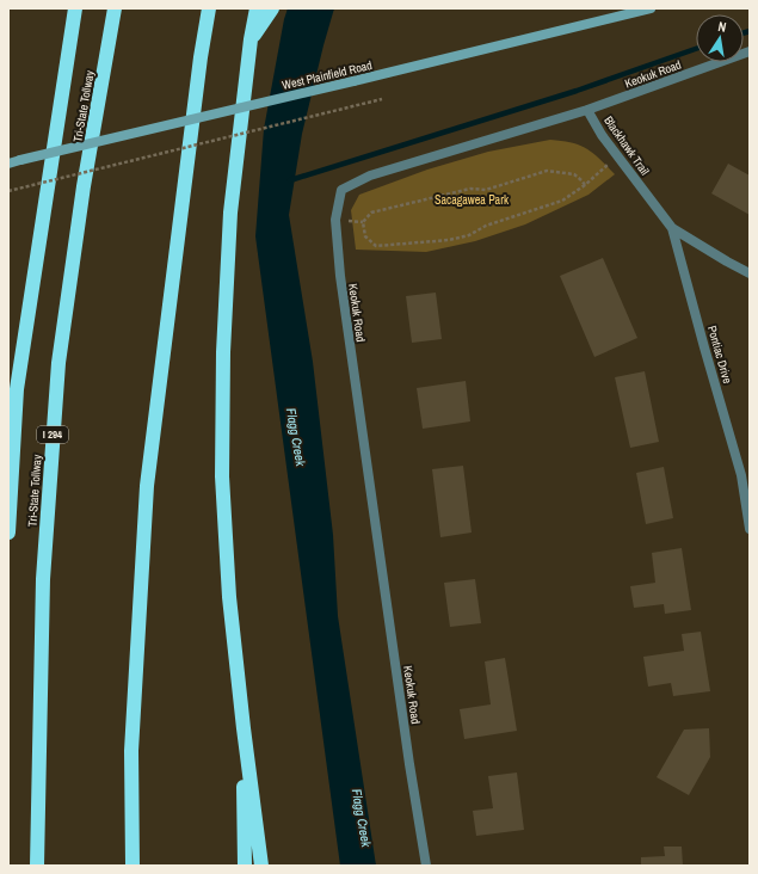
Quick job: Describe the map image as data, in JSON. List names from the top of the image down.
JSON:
{
  "streets": {
    "highway": ["Tri-State Tollway", "I 294"],
    "main road": ["West Plainfield Road"],
    "street": ["Keokuk Road", "Blackhawk Trail", "Pontiac Drive"]
  },
  "crossings": [
    ["Keokuk Road", "Blackhawk Trail"],
    ["Blackhawk Trail", "Pontiac Drive"]
  ],
  "water": ["Flagg Creek"],
  "parks": ["Sacagawea Park"],
  "north": "top"
}
